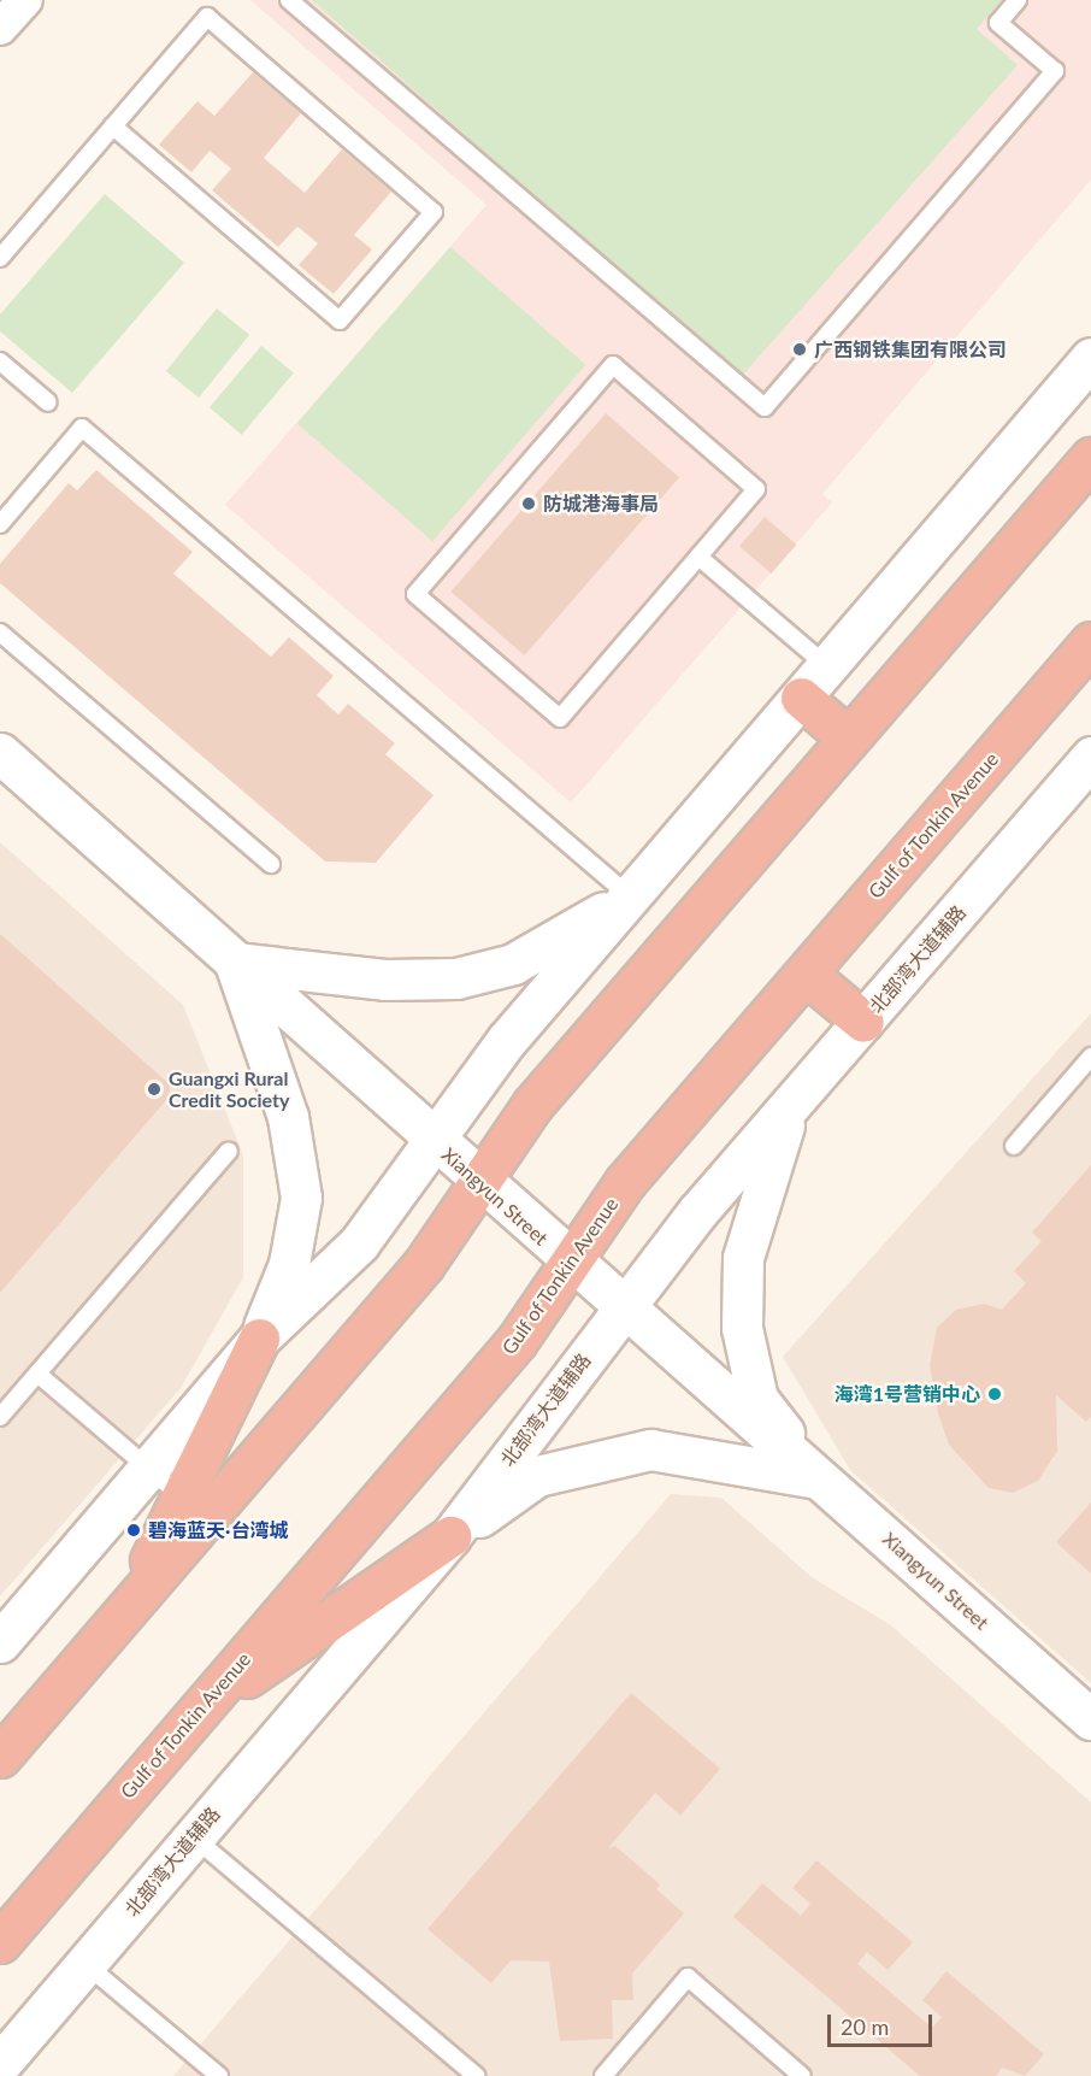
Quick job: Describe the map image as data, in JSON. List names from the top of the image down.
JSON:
{
  "streets": {
    "highway": ["Gulf of Tonkin Avenue"],
    "main road": ["北部湾大道辅路", "Xiangyun Street"]
  },
  "crossings": [
    ["Gulf of Tonkin Avenue", "Xiangyun Street"],
    ["北部湾大道辅路", "Xiangyun Street"]
  ],
  "places": [
    "广西钢铁集团有限公司",
    "防城港海事局",
    "Guangxi Rural Credit Society",
    "海湾1号营销中心",
    "碧海蓝天·台湾城"
  ],
  "scale_bar": "20 m"
}
